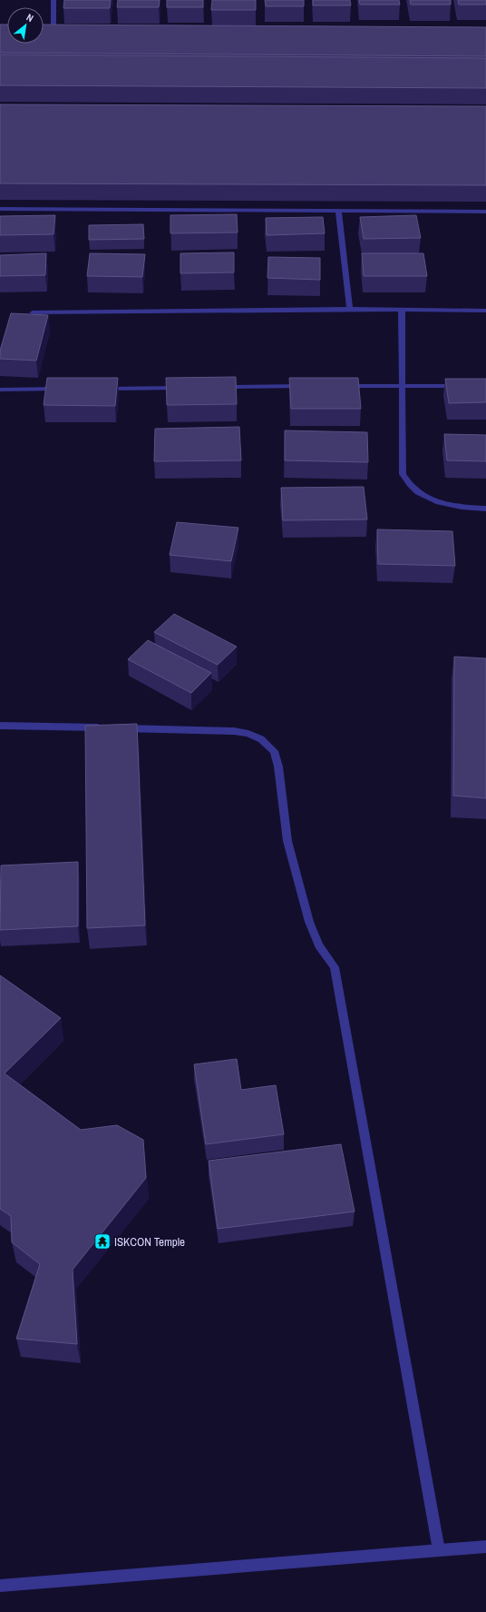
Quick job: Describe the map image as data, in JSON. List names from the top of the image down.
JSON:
{
  "places": {
    "temple": ["ISKCON Temple"]
  },
  "north": "top right"
}
